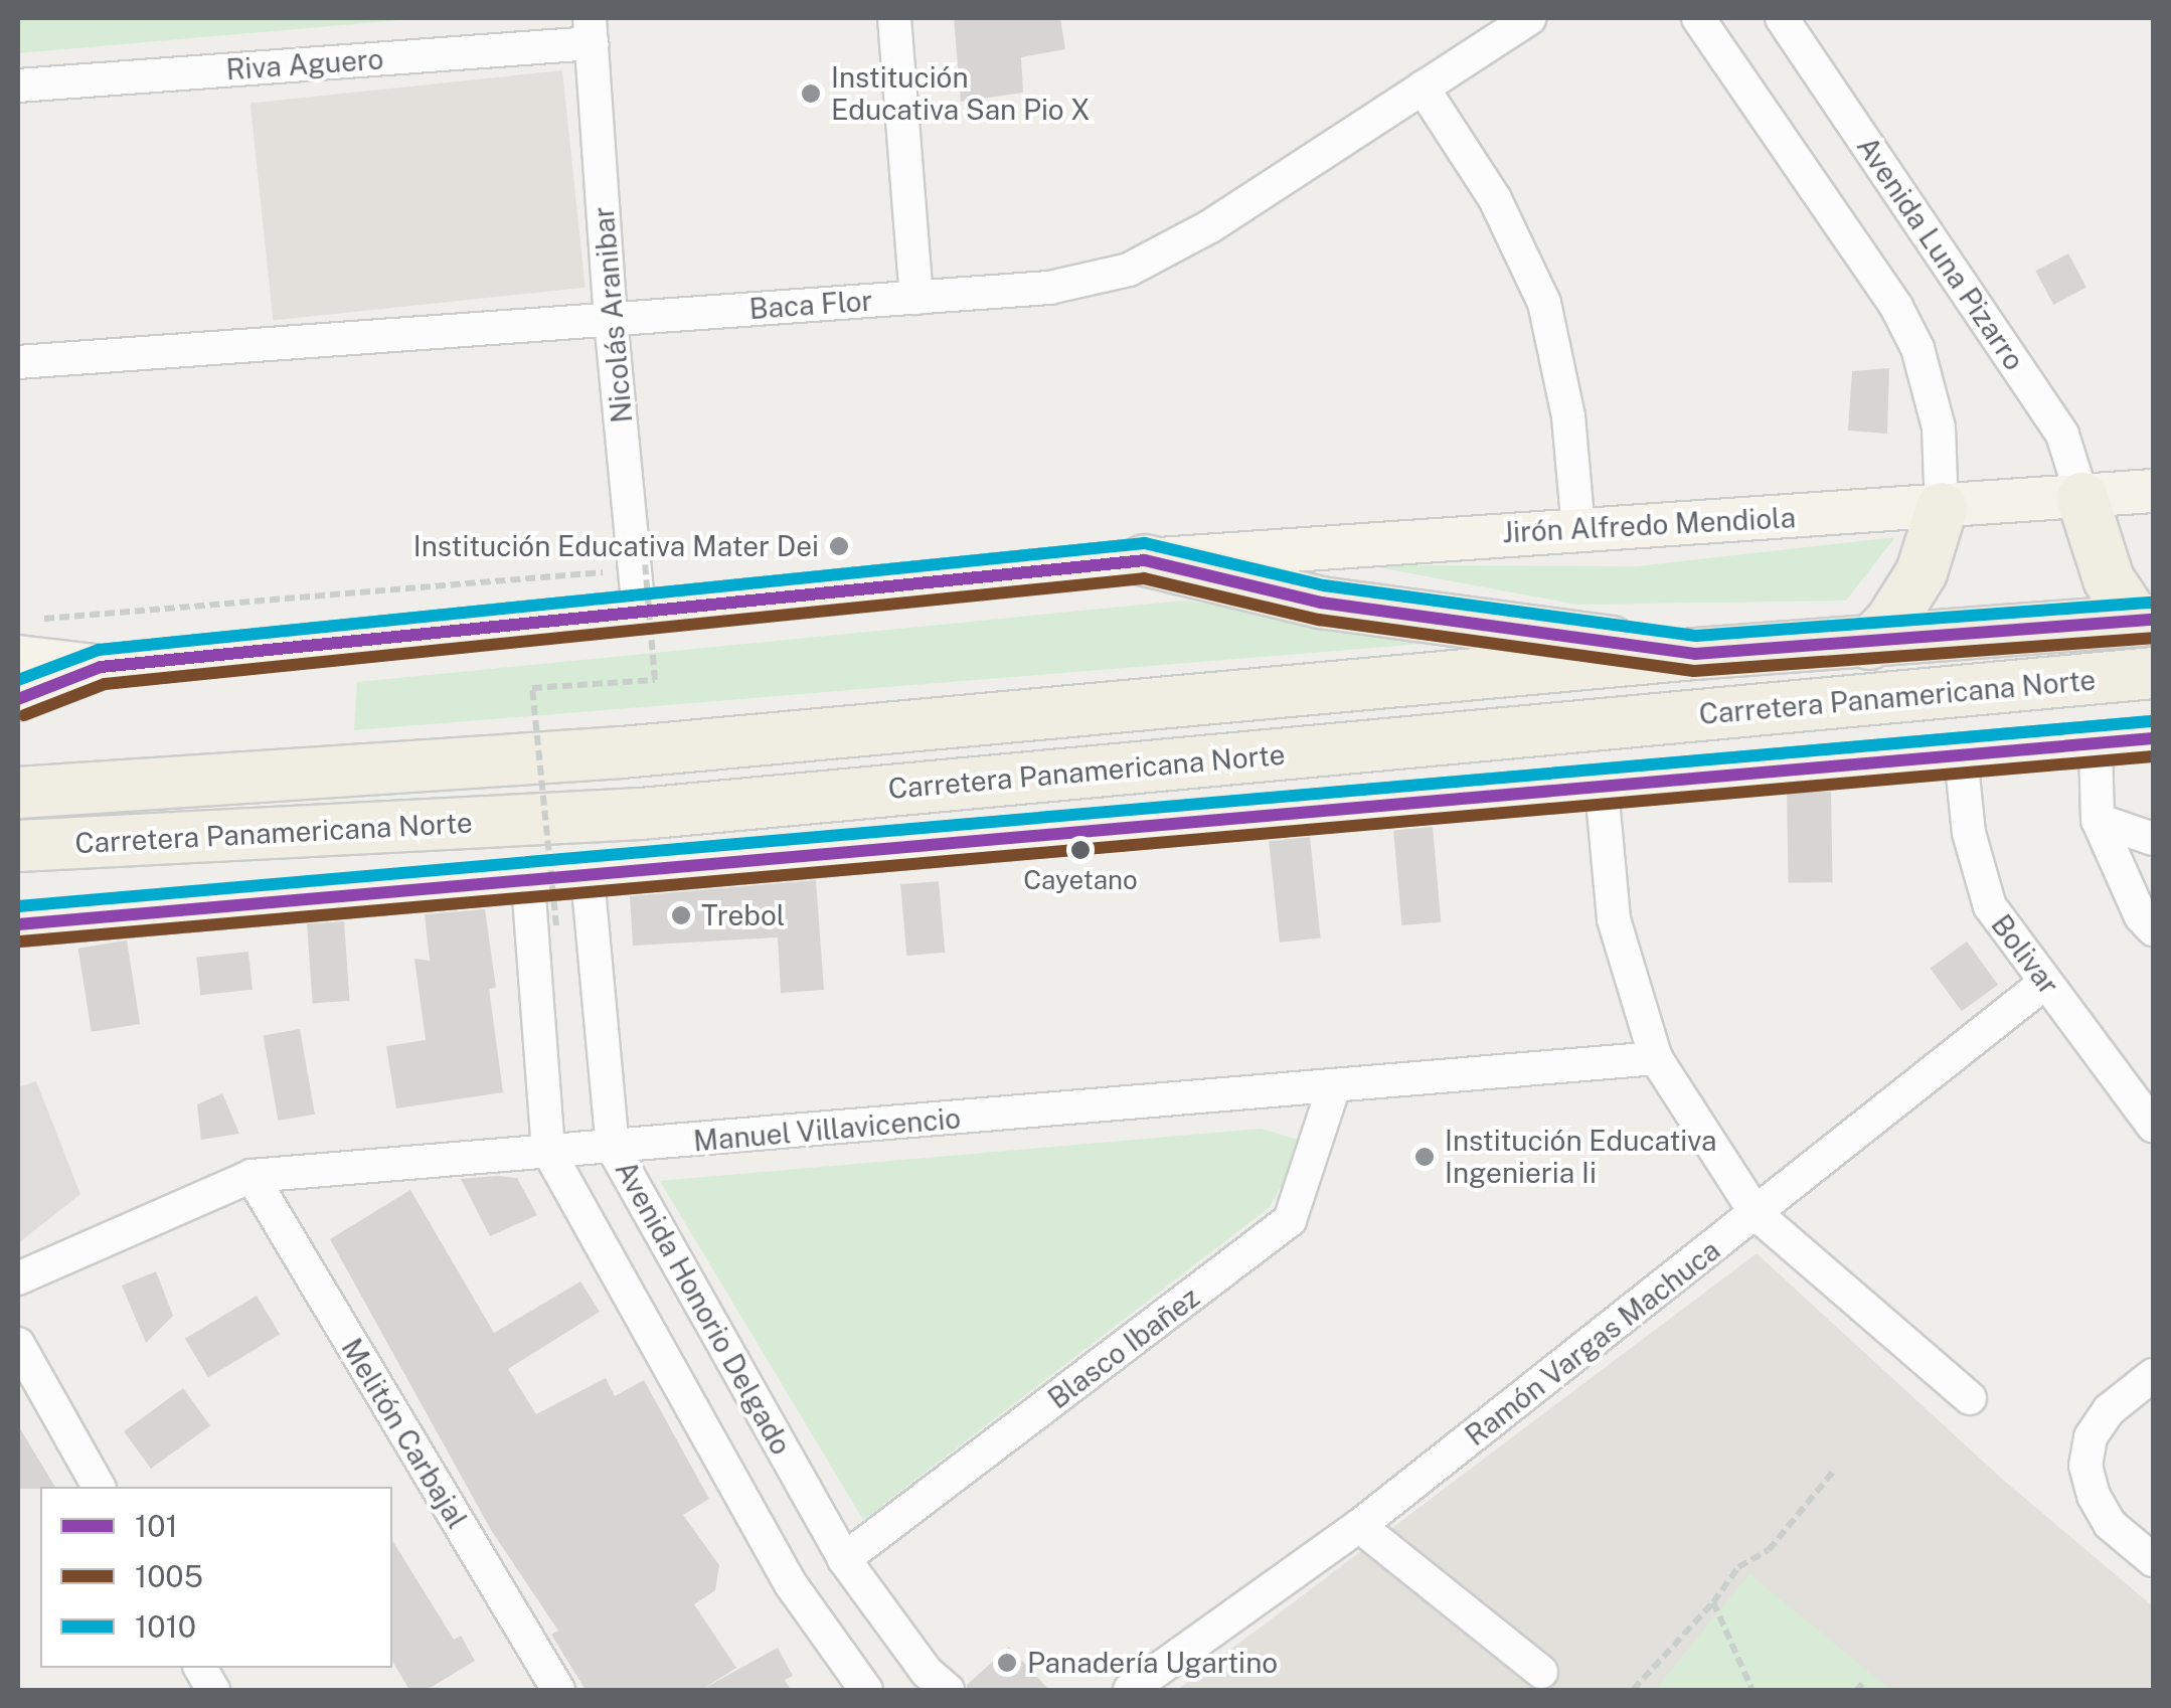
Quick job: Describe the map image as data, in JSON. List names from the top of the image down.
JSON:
{
  "streets": {
    "highway": ["Carretera Panamericana Norte"],
    "main road": ["Jirón Alfredo Mendiola"],
    "street": [
      "Riva Aguero",
      "Avenida Luna Pizarro",
      "Baca Flor",
      "Nicolás Aranibar",
      "Bolivar",
      "Manuel Villavicencio",
      "Avenida Honorio Delgado",
      "Ramón Vargas Machuca",
      "Blasco Ibañez",
      "Melitón Carbajal"
    ]
  },
  "crossings": [
    ["Riva Aguero", "Nicolás Aranibar"],
    ["Avenida Luna Pizarro", "Jirón Alfredo Mendiola"],
    ["Baca Flor", "Nicolás Aranibar"],
    ["Nicolás Aranibar", "Jirón Alfredo Mendiola"],
    ["Bolivar", "Ramón Vargas Machuca"],
    ["Manuel Villavicencio", "Avenida Honorio Delgado"],
    ["Manuel Villavicencio", "Blasco Ibañez"],
    ["Manuel Villavicencio", "Melitón Carbajal"],
    ["Avenida Honorio Delgado", "Blasco Ibañez"]
  ],
  "places": [
    "Institución Educativa San Pio X",
    "Institución Educativa Mater Dei",
    "Cayetano",
    "Trebol",
    "Institución Educativa Ingenieria Ii",
    "Panadería Ugartino"
  ],
  "lines": ["transit line 1010", "transit line 101", "transit line 1005"],
  "legend": ["101", "1005", "1010"]
}
